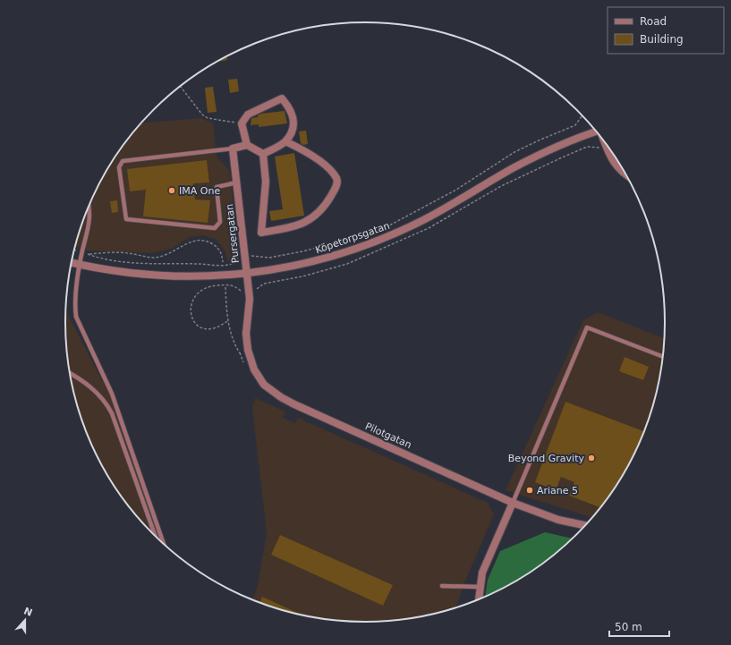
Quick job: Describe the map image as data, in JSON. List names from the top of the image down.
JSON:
{
  "streets": {
    "street": ["Pursergatan", "Köpetorpsgatan", "Pilotgatan"]
  },
  "crossings": [
    ["Pursergatan", "Köpetorpsgatan"],
    ["Pursergatan", "Pilotgatan"],
    ["Köpetorpsgatan", "Pilotgatan"]
  ],
  "places": ["IMA One", "Beyond Gravity", "Ariane 5"],
  "legend": ["Road", "Building"],
  "scale_bar": "50 m",
  "north": "top"
}
